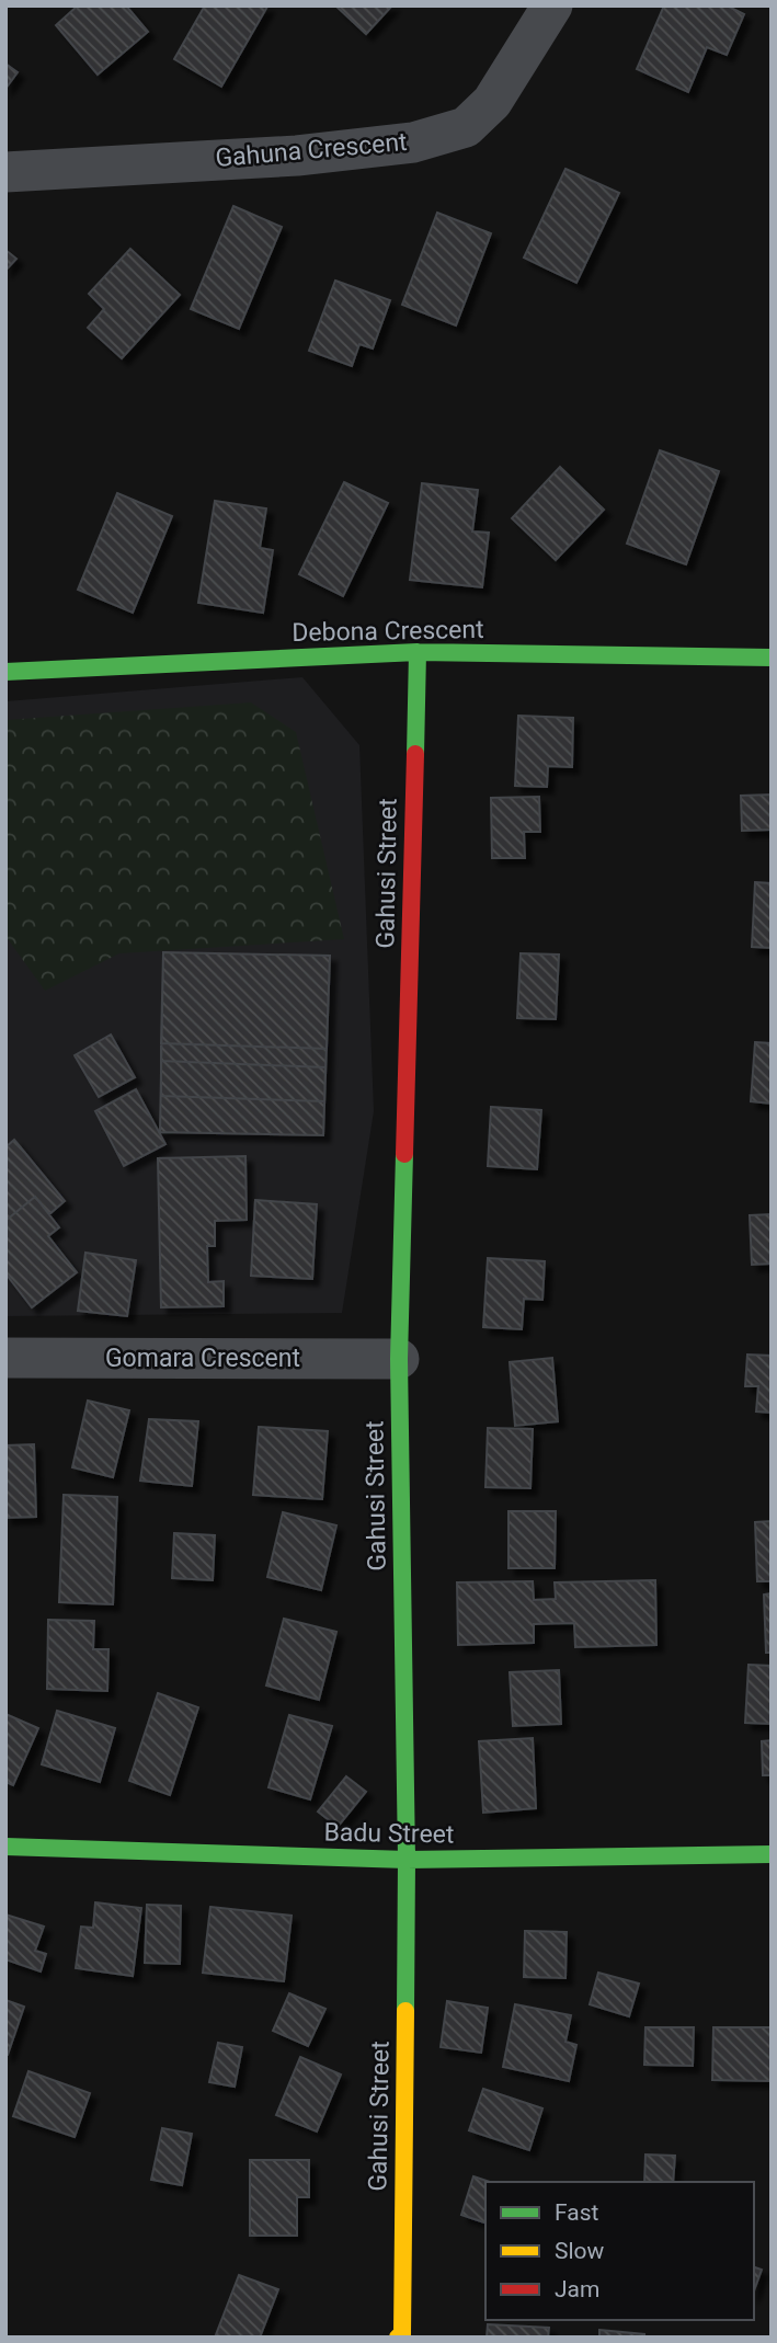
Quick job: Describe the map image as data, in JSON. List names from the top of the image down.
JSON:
{
  "streets": {
    "street": [
      "Gahuna Crescent",
      "Debona Crescent",
      "Gahusi Street",
      "Gomara Crescent",
      "Badu Street"
    ]
  },
  "crossings": [
    ["Debona Crescent", "Gahusi Street"],
    ["Gahusi Street", "Gomara Crescent"],
    ["Gahusi Street", "Badu Street"]
  ],
  "legend": ["Fast", "Slow", "Jam"]
}
